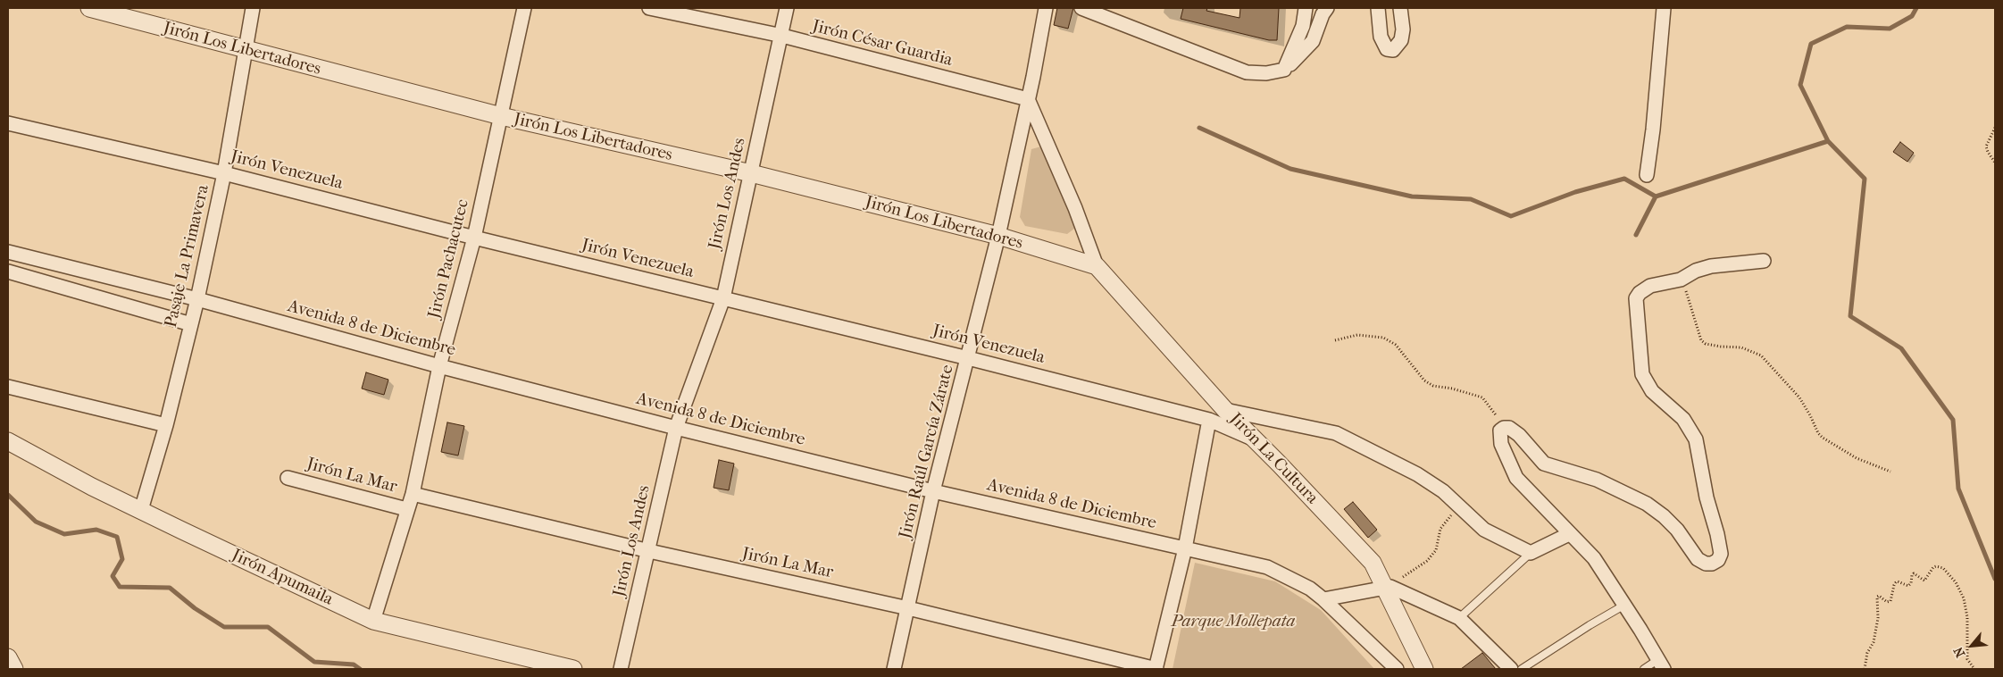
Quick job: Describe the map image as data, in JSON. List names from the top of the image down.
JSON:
{
  "streets": {
    "street": [
      "Jirón César Guardia",
      "Jirón Los Libertadores",
      "Jirón Venezuela",
      "Jirón Los Andes",
      "Pasaje La Primavera",
      "Jirón Pachacutec",
      "Avenida 8 de Diciembre",
      "Jirón Raúl García Zárate",
      "Jirón La Cultura",
      "Jirón La Mar",
      "Jirón Apumaila"
    ]
  },
  "crossings": [
    ["Jirón César Guardia", "Jirón Los Andes"],
    ["Jirón César Guardia", "Jirón Raúl García Zárate"],
    ["Jirón Los Libertadores", "Jirón Los Andes"],
    ["Jirón Los Libertadores", "Pasaje La Primavera"],
    ["Jirón Los Libertadores", "Jirón Pachacutec"],
    ["Jirón Los Libertadores", "Jirón Raúl García Zárate"],
    ["Jirón Los Libertadores", "Jirón La Cultura"],
    ["Jirón Venezuela", "Jirón Los Andes"],
    ["Jirón Venezuela", "Pasaje La Primavera"],
    ["Jirón Venezuela", "Jirón Pachacutec"],
    ["Jirón Venezuela", "Jirón Raúl García Zárate"],
    ["Jirón Venezuela", "Jirón La Cultura"],
    ["Jirón Los Andes", "Avenida 8 de Diciembre"],
    ["Jirón Los Andes", "Jirón La Mar"],
    ["Pasaje La Primavera", "Avenida 8 de Diciembre"],
    ["Pasaje La Primavera", "Jirón Apumaila"],
    ["Jirón Pachacutec", "Avenida 8 de Diciembre"],
    ["Jirón Pachacutec", "Jirón La Mar"],
    ["Jirón Pachacutec", "Jirón Apumaila"],
    ["Avenida 8 de Diciembre", "Jirón Raúl García Zárate"],
    ["Jirón Raúl García Zárate", "Jirón La Mar"]
  ],
  "parks": ["Parque Mollepata"],
  "north": "bottom left"
}
